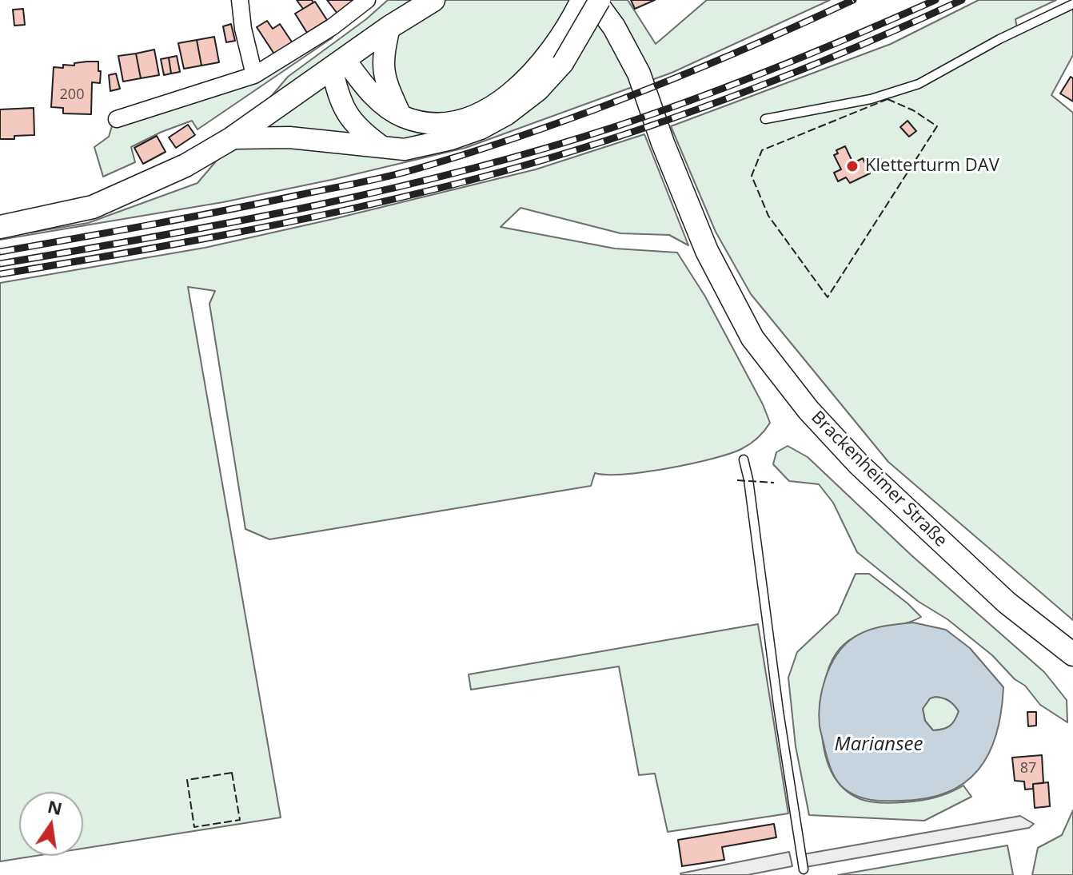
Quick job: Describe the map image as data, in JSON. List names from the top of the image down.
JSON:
{
  "streets": {
    "main road": ["Brackenheimer Straße"]
  },
  "water": ["Mariansee"],
  "places": ["Kletterturm DAV"],
  "house_numbers": ["200", "87"],
  "north": "top"
}
